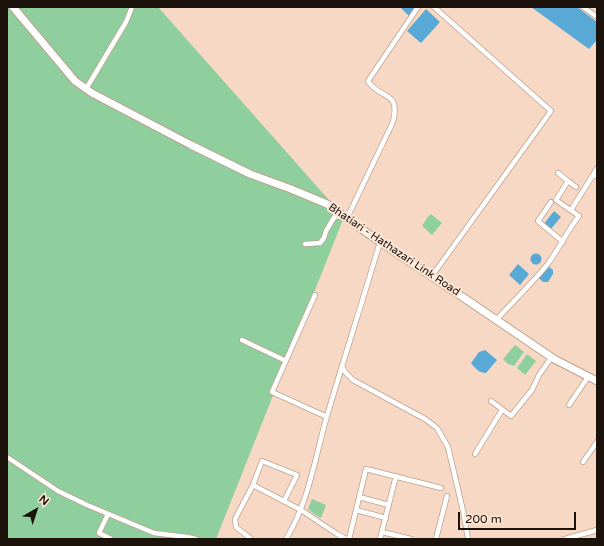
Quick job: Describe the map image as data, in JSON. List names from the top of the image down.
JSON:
{
  "streets": {
    "main road": ["Bhatiari - Hathazari Link Road"]
  },
  "scale_bar": "200 m",
  "north": "top right"
}
